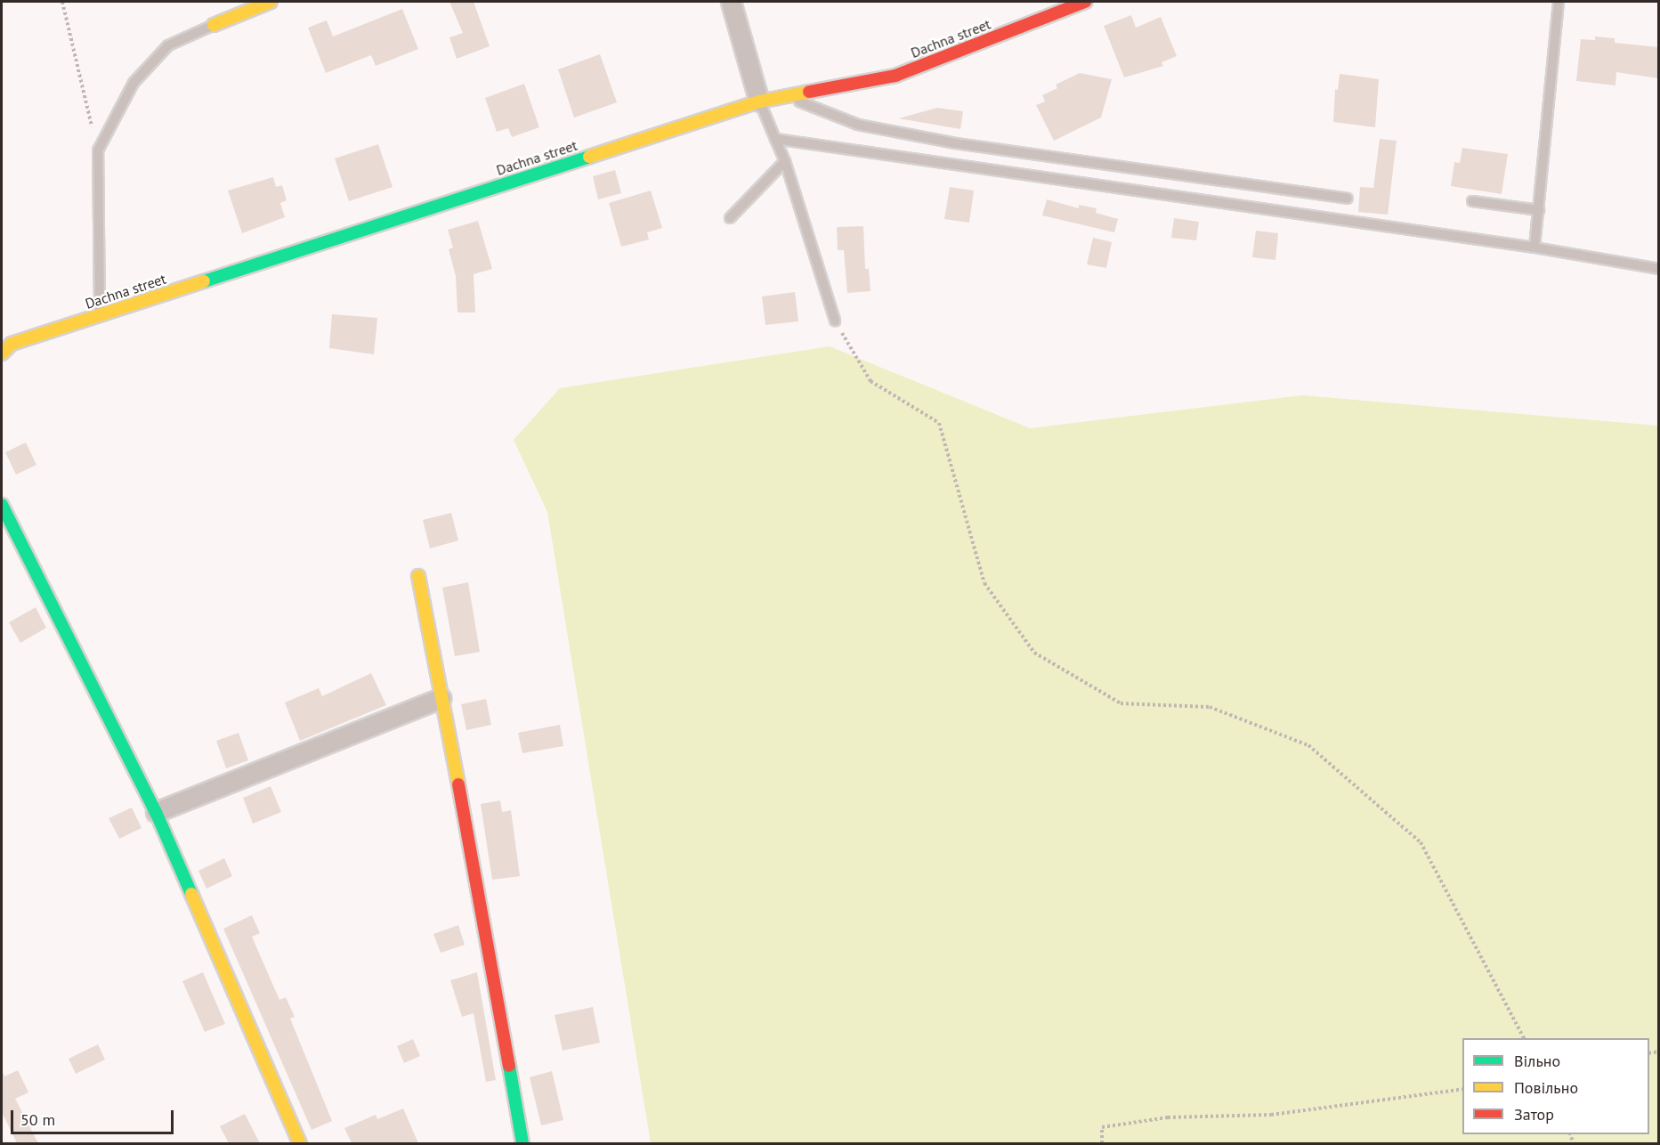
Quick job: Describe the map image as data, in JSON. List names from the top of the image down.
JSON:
{
  "streets": {
    "street": ["Dachna street"]
  },
  "legend": ["Вільно", "Повільно", "Затор"],
  "scale_bar": "50 m"
}
